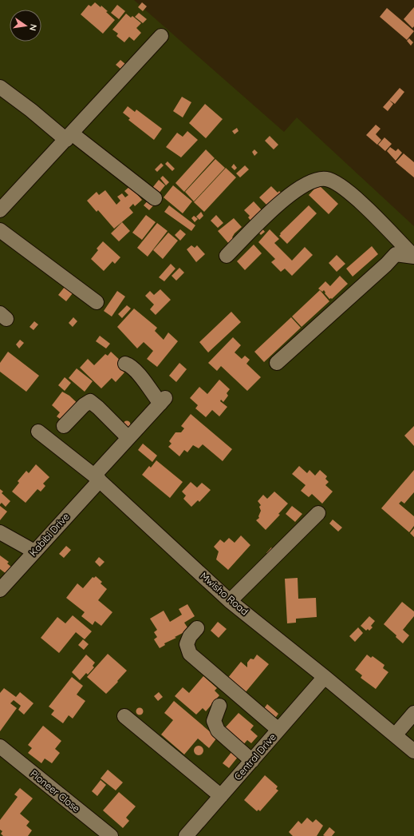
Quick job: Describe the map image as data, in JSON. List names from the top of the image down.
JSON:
{
  "streets": {
    "street": [
      "Kabibi Drive",
      "Mwisho Road",
      "Central Drive",
      "Pioneer Close"
    ]
  },
  "crossings": [
    ["Kabibi Drive", "Mwisho Road"],
    ["Mwisho Road", "Central Drive"]
  ],
  "north": "right"
}
